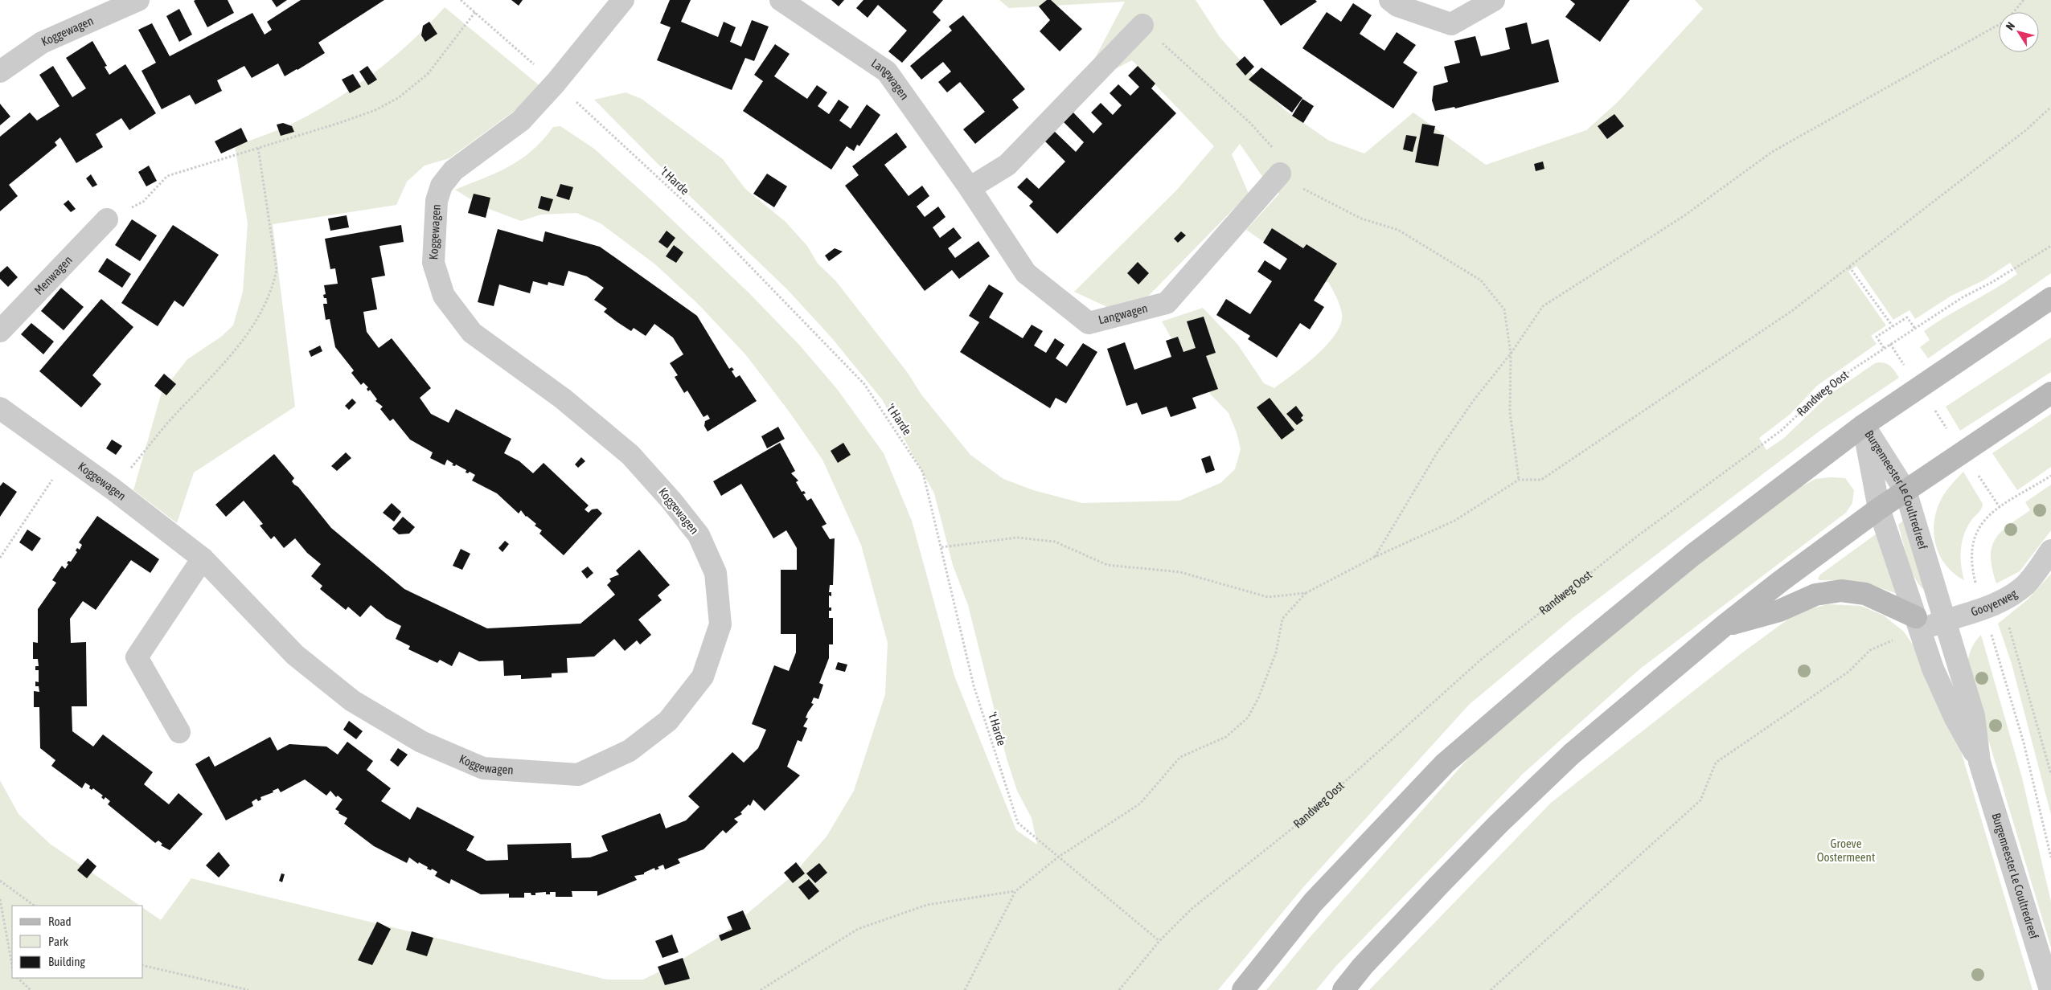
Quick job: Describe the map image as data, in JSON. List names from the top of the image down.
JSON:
{
  "streets": {
    "street": [
      "Koggewagen",
      "Langwagen",
      "Menwagen",
      "Burgemeester Le Coultredreef",
      "Gooyerweg"
    ],
    "path": ["'t Harde", "Randweg Oost"]
  },
  "crossings": [
    ["Koggewagen", "'t Harde"],
    ["'t Harde", "Randweg Oost"],
    ["Burgemeester Le Coultredreef", "Gooyerweg"]
  ],
  "parks": ["Groeve Oostermeent"],
  "legend": ["Road", "Park", "Building"],
  "north": "top left"
}
